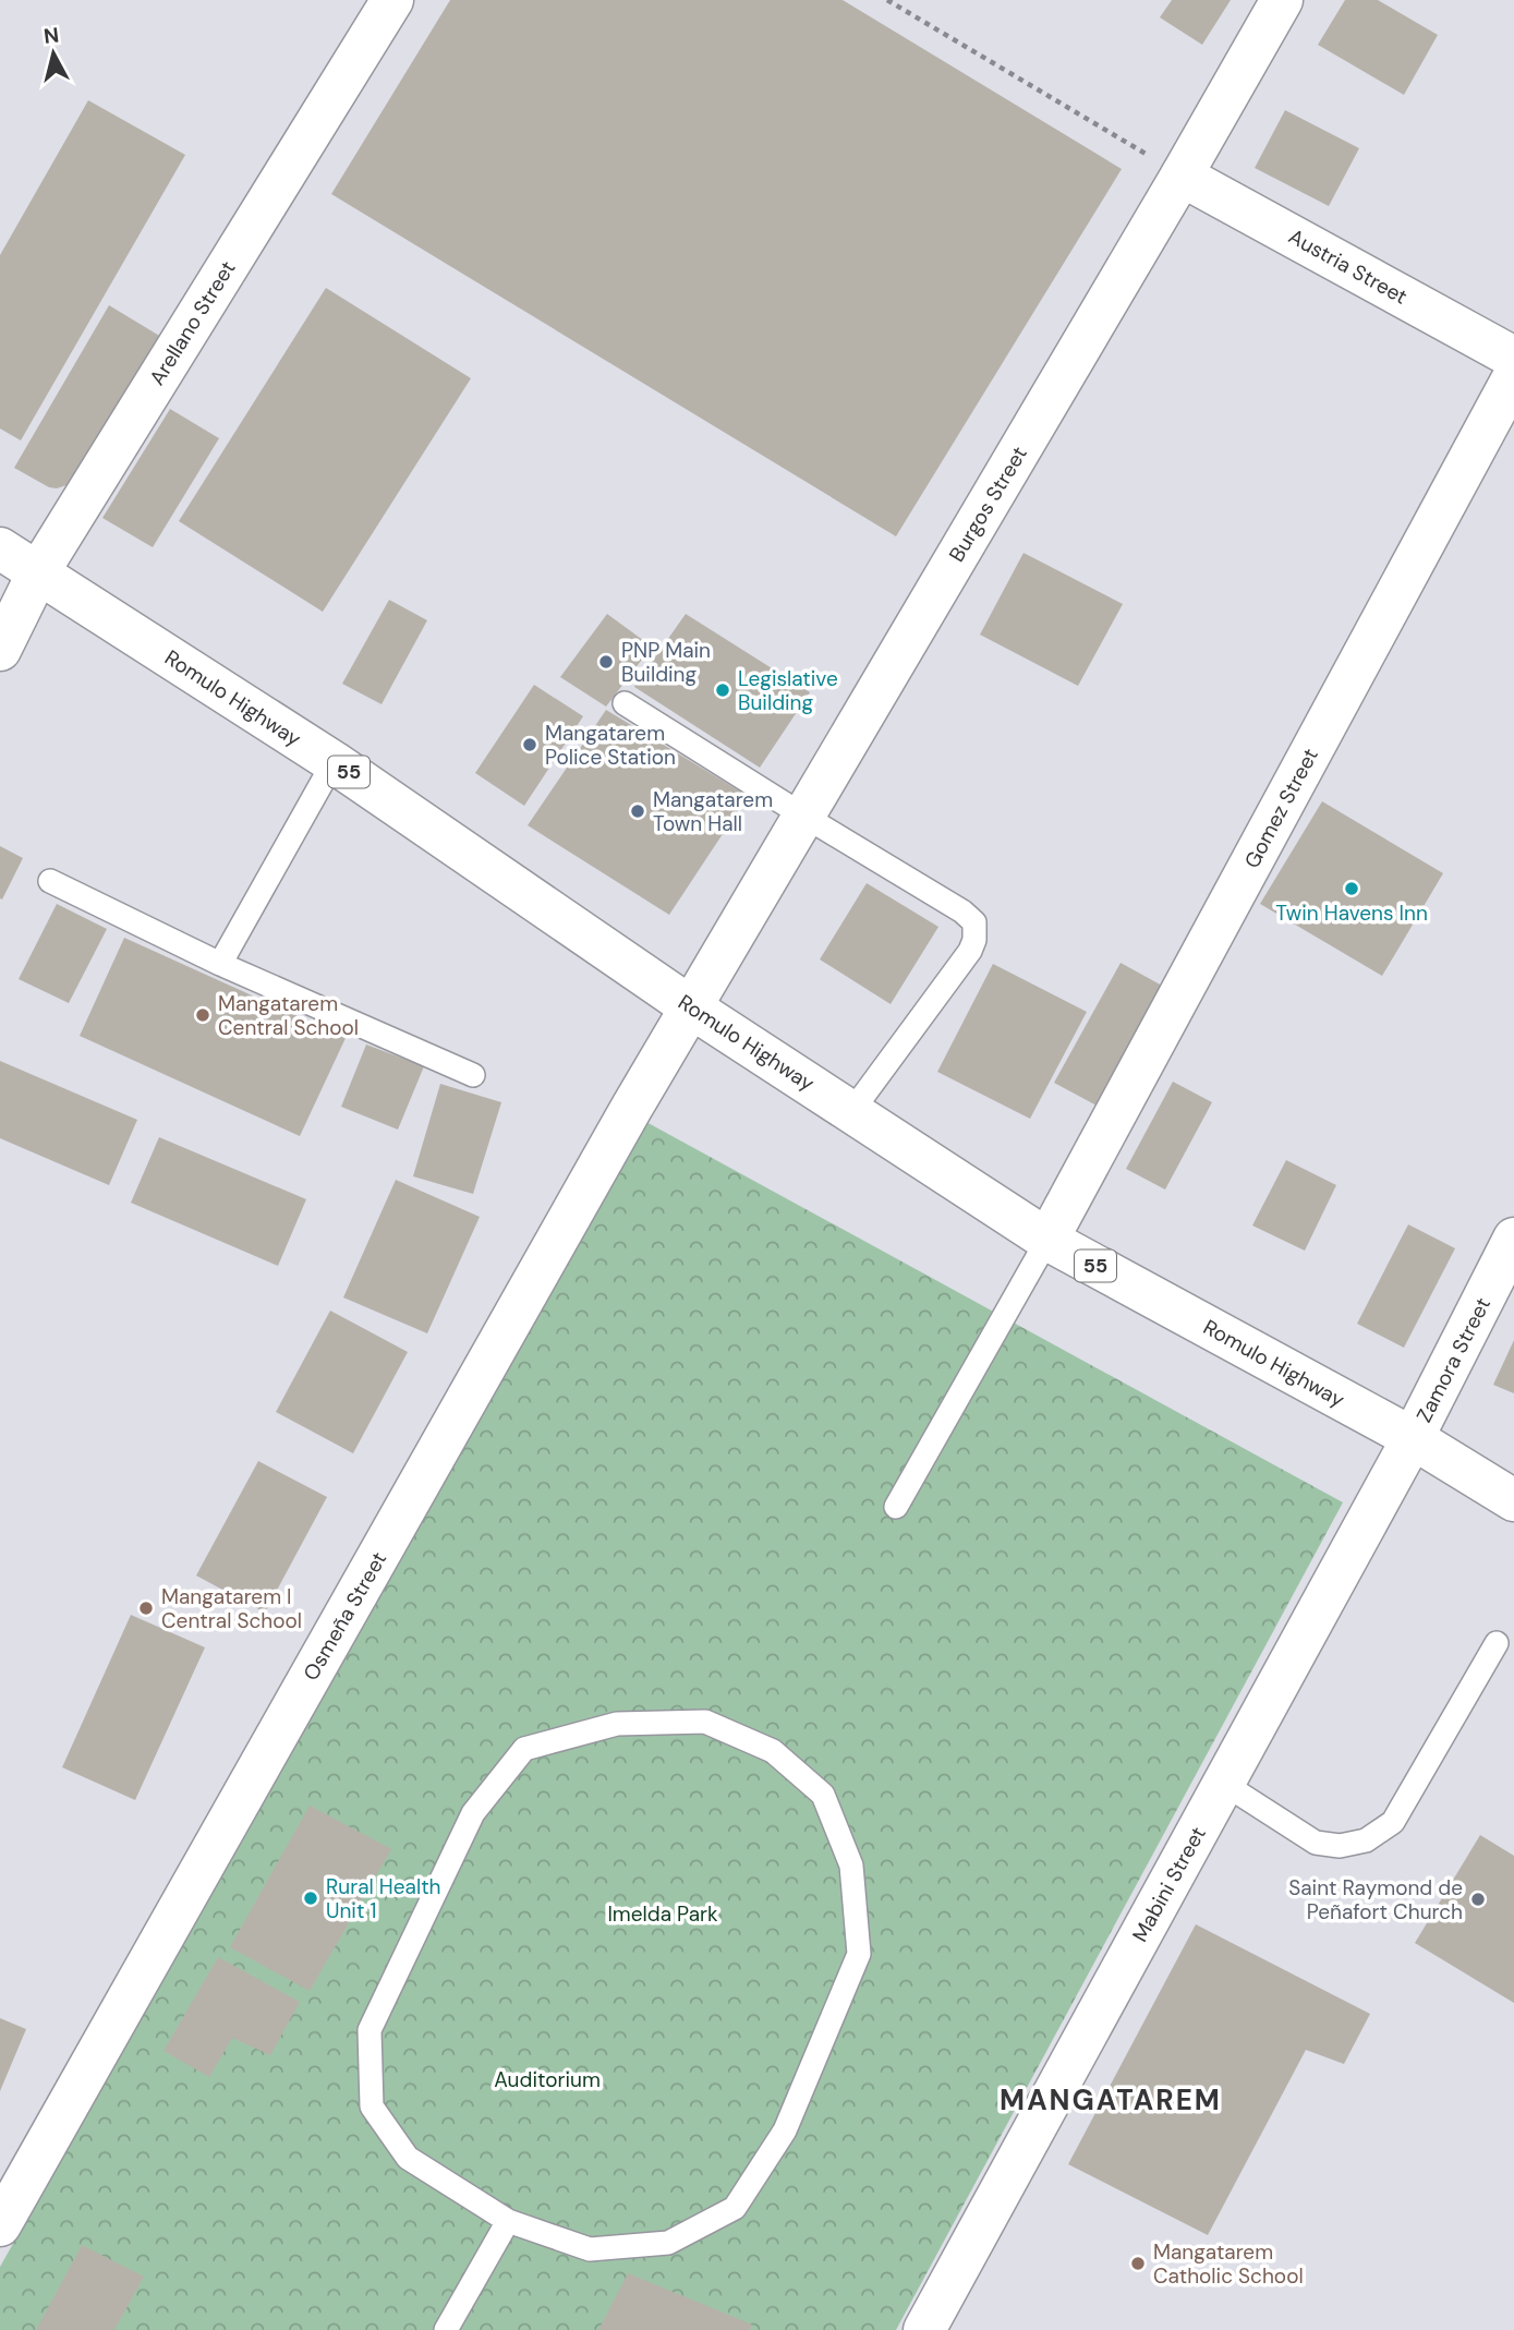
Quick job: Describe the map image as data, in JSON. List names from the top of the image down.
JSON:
{
  "streets": {
    "main road": [
      "Austria Street",
      "Arellano Street",
      "Burgos Street",
      "Romulo Highway",
      "55",
      "Gomez Street",
      "Zamora Street",
      "Osmeña Street",
      "Mabini Street"
    ]
  },
  "crossings": [
    ["Austria Street", "Burgos Street"],
    ["Arellano Street", "Romulo Highway"],
    ["Burgos Street", "Romulo Highway"],
    ["Burgos Street", "Osmeña Street"],
    ["Romulo Highway", "Gomez Street"],
    ["Romulo Highway", "Zamora Street"],
    ["Romulo Highway", "Osmeña Street"],
    ["Romulo Highway", "Mabini Street"],
    ["Zamora Street", "Mabini Street"]
  ],
  "districts": ["MANGATAREM"],
  "parks": ["Imelda Park", "Auditorium"],
  "places": [
    "PNP Main Building",
    "Legislative Building",
    "Mangatarem Police Station",
    "Mangatarem Town Hall",
    "Twin Havens Inn",
    "Mangatarem Central School",
    "Mangatarem I Central School",
    "Rural Health Unit 1",
    "Saint Raymond de Peñafort Church",
    "Mangatarem Catholic School"
  ],
  "north": "top"
}
